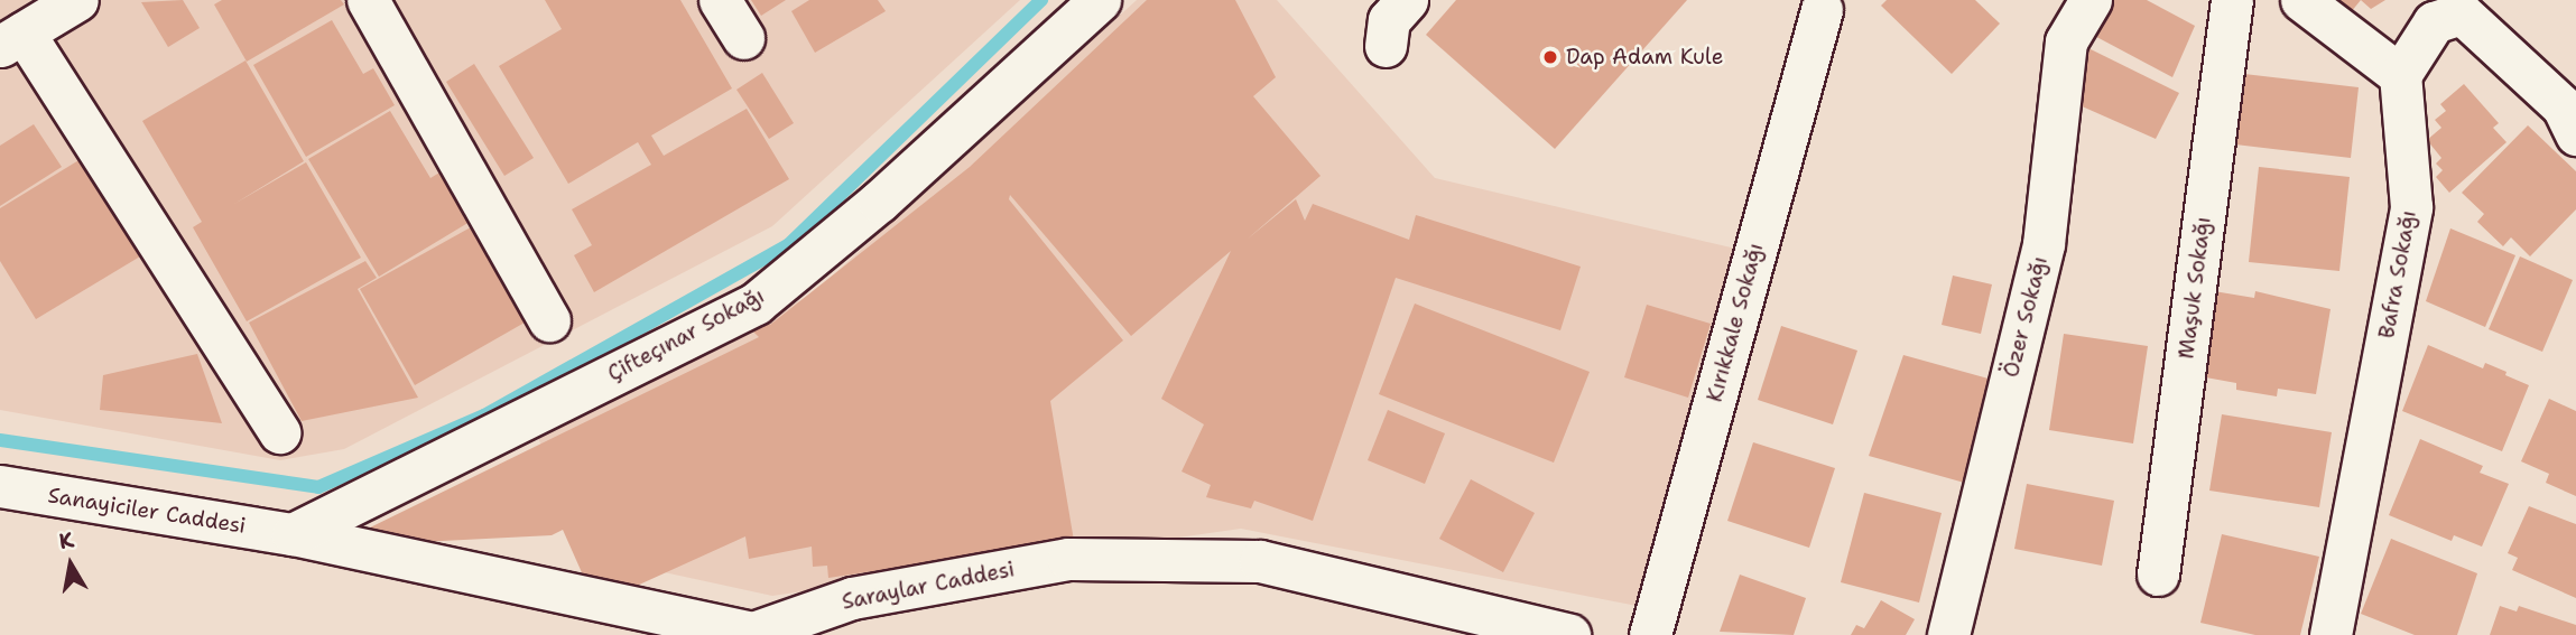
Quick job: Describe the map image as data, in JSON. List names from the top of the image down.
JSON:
{
  "streets": {
    "street": [
      "Bafra Sokağı",
      "Maşuk Sokağı",
      "Özer Sokağı",
      "Kırıkkale Sokağı",
      "Çifteçınar Sokağı",
      "Sanayiciler Caddesi",
      "Saraylar Caddesi"
    ]
  },
  "crossings": [
    ["Çifteçınar Sokağı", "Sanayiciler Caddesi"],
    ["Çifteçınar Sokağı", "Saraylar Caddesi"],
    ["Sanayiciler Caddesi", "Saraylar Caddesi"]
  ],
  "places": ["Dap Adam Kule"],
  "north": "top"
}
